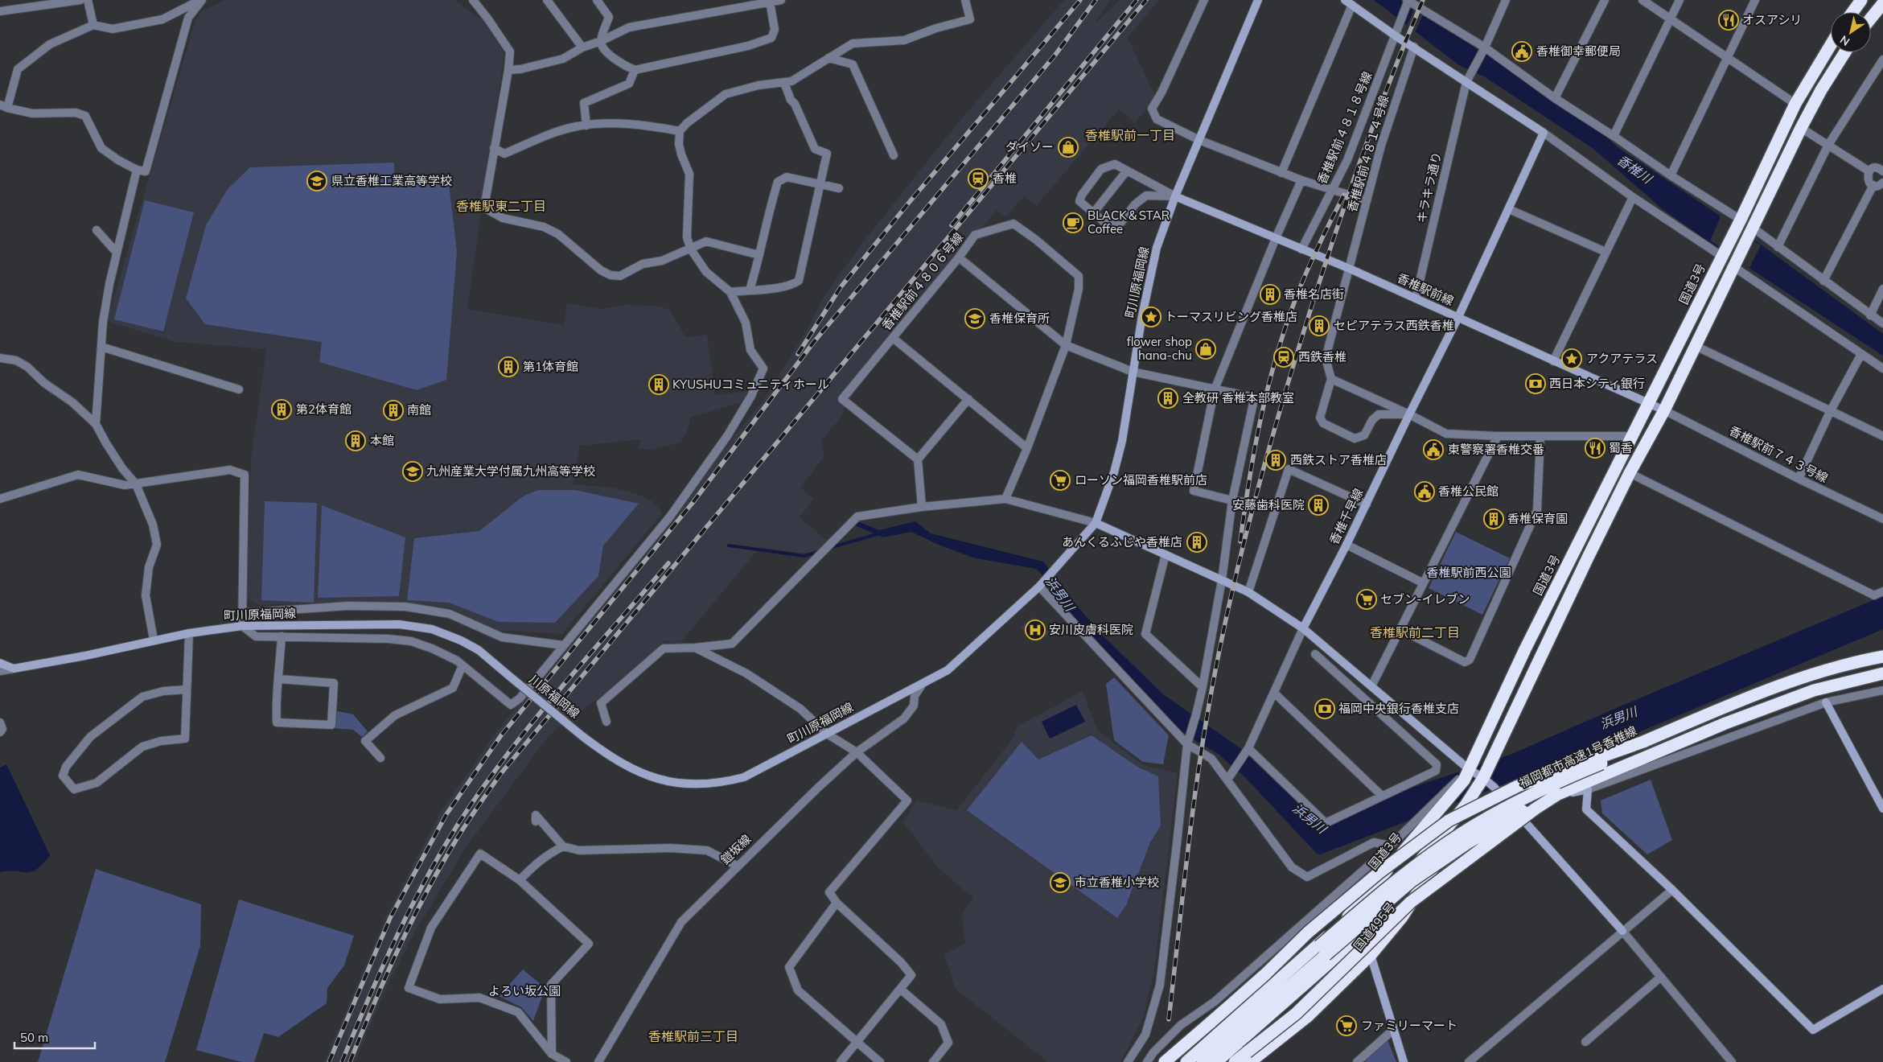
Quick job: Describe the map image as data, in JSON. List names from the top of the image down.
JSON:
{
  "streets": {
    "highway": ["国道3号", "福岡都市高速1号香椎線", "国道495号"],
    "main road": [
      "町川原福岡線",
      "香椎駅前線",
      "香椎千早線",
      "川原福岡線"
    ],
    "street": [
      "香椎駅前４８１８号線",
      "香椎駅前４８１４号線",
      "キラキラ通り",
      "香椎駅前４８０６号線",
      "香椎駅前７４３号線",
      "鎧坂線"
    ]
  },
  "crossings": [
    ["香椎駅前４８１８号線", "香椎駅前線"],
    ["香椎駅前４８１４号線", "香椎駅前線"],
    ["キラキラ通り", "香椎駅前線"],
    ["町川原福岡線", "香椎駅前線"],
    ["町川原福岡線", "川原福岡線"],
    ["町川原福岡線", "鎧坂線"],
    ["国道3号", "香椎駅前線"],
    ["香椎駅前線", "香椎駅前７４３号線"],
    ["香椎駅前線", "香椎千早線"]
  ],
  "districts": [
    "香椎駅前一丁目",
    "香椎駅東二丁目",
    "香椎駅前二丁目",
    "香椎駅前三丁目"
  ],
  "water": ["香椎川", "浜男川"],
  "parks": ["香椎駅前西公園", "よろい坂公園"],
  "places": {
    "restaurant": ["オスアシリ", "蜀香"],
    "public building": ["香椎御幸郵便局", "東警察署香椎交番", "香椎公民館"],
    "shop": ["ダイソー", "flower shop hana-chu"],
    "station": ["香椎", "西鉄香椎"],
    "school or university": [
      "県立香椎工業高等学校",
      "香椎保育所",
      "九州産業大学付属九州高等学校",
      "市立香椎小学校"
    ],
    "cafe": ["BLACK＆STAR Coffee"],
    "building": [
      "香椎名店街",
      "セピアテラス西鉄香椎",
      "第1体育館",
      "KYUSHUコミュニティホール",
      "全教研 香椎本部教室",
      "第2体育館",
      "南館",
      "本館",
      "西鉄ストア香椎店",
      "安藤歯科医院",
      "香椎保育園",
      "あんくるふじや香椎店"
    ],
    "place": ["トーマスリビング香椎店", "アクアテラス"],
    "bank": ["西日本シティ銀行", "福岡中央銀行香椎支店"],
    "supermarket": ["ローソン福岡香椎駅前店", "セブン-イレブン", "ファミリーマート"],
    "hospital": ["安川皮膚科医院"]
  },
  "scale_bar": "50 m",
  "north": "bottom left"
}
